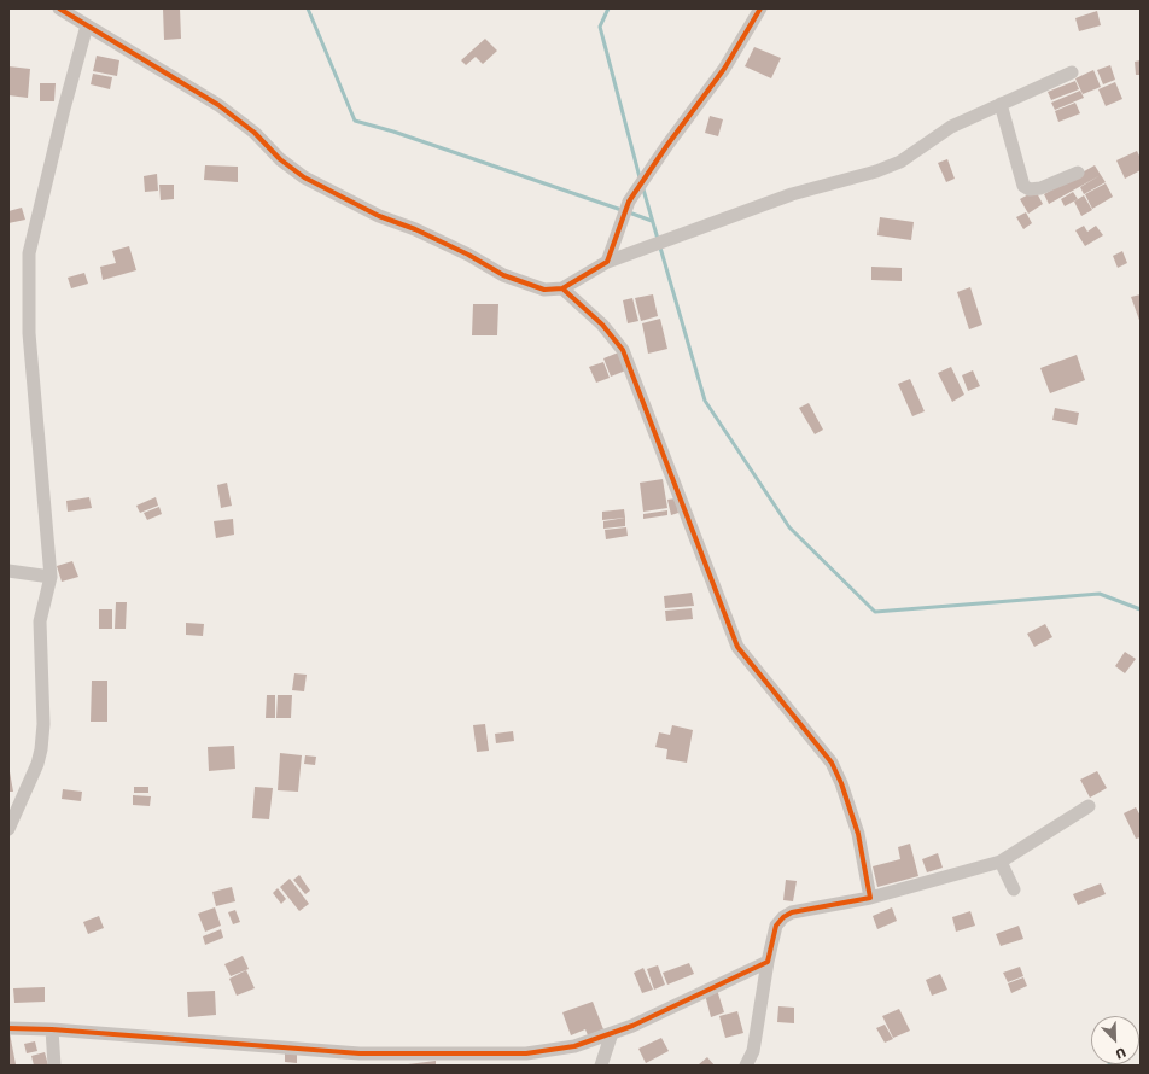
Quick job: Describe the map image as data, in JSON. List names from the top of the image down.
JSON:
{
  "north": "bottom right"
}
